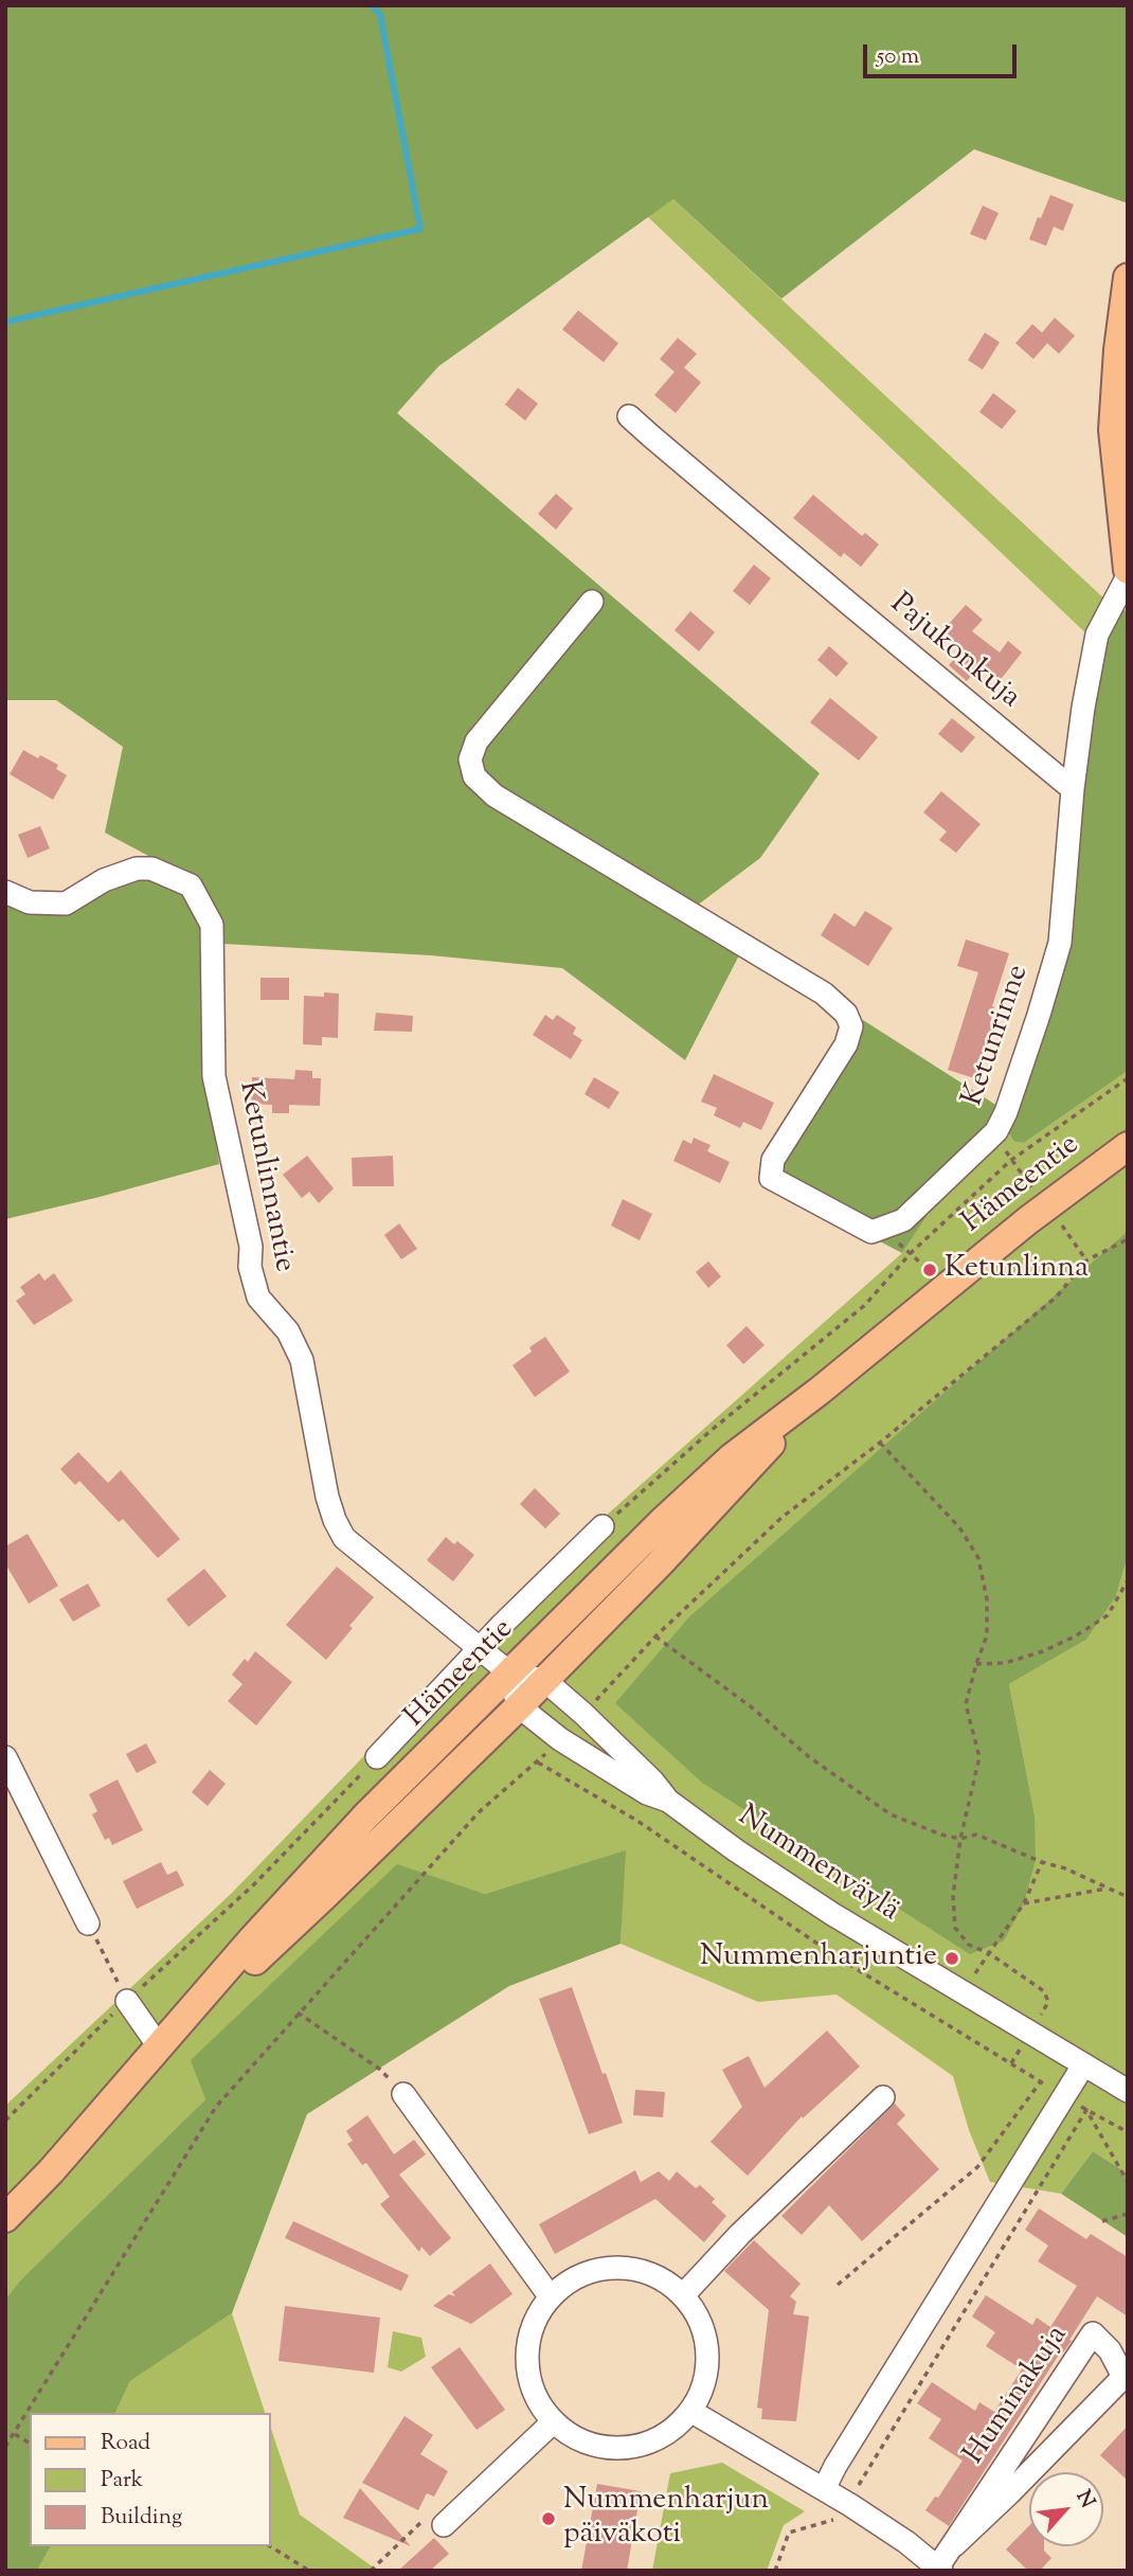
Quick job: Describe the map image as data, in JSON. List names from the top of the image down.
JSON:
{
  "streets": {
    "main road": ["Hämeentie"],
    "street": [
      "Pajukonkuja",
      "Ketunrinne",
      "Ketunlinnantie",
      "Nummenväylä",
      "Huminakuja"
    ]
  },
  "crossings": [
    ["Pajukonkuja", "Ketunrinne"],
    ["Ketunlinnantie", "Hämeentie"],
    ["Hämeentie", "Nummenväylä"]
  ],
  "places": ["Ketunlinna", "Nummenharjuntie", "Nummenharjun päiväkoti"],
  "legend": ["Road", "Park", "Building"],
  "scale_bar": "50 m",
  "north": "top right"
}
